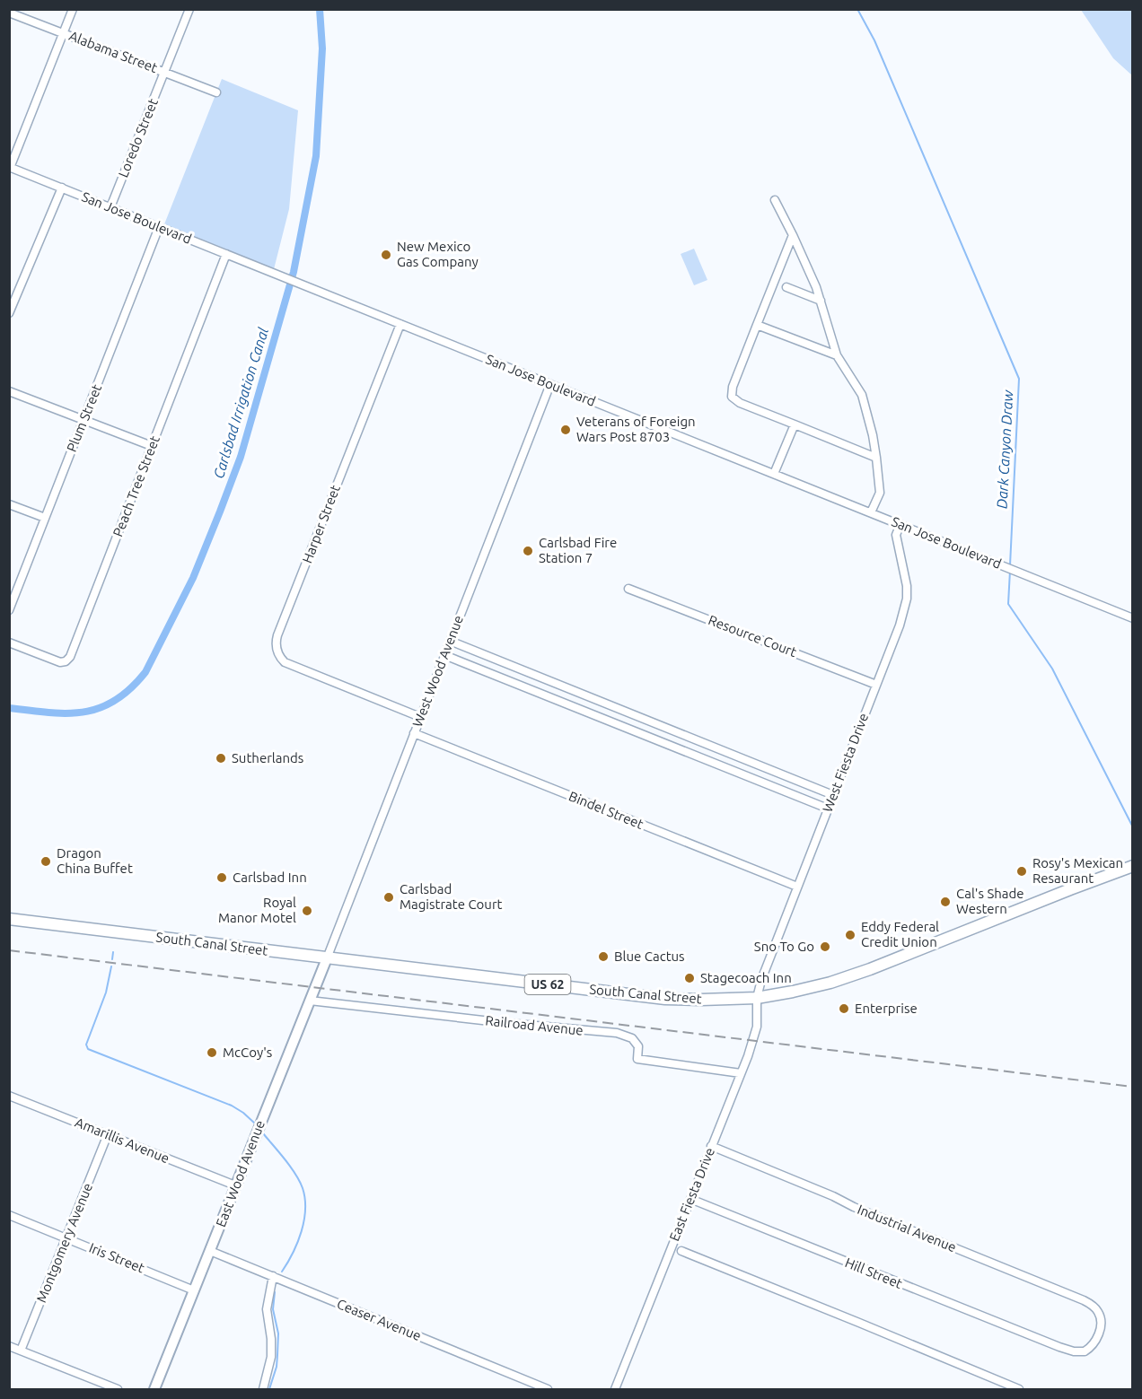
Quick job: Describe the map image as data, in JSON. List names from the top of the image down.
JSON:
{
  "streets": {
    "highway": ["South Canal Street", "US 62"],
    "main road": ["East Wood Avenue"],
    "street": [
      "Alabama Street",
      "Loredo Street",
      "San Jose Boulevard",
      "Plum Street",
      "Peach Tree Street",
      "Harper Street",
      "Resource Court",
      "West Wood Avenue",
      "West Fiesta Drive",
      "Bindel Street",
      "Railroad Avenue",
      "Amarillis Avenue",
      "East Fiesta Drive",
      "Industrial Avenue",
      "Montgomery Avenue",
      "Iris Street",
      "Hill Street",
      "Ceaser Avenue"
    ]
  },
  "crossings": [
    ["Alabama Street", "Loredo Street"],
    ["Loredo Street", "San Jose Boulevard"],
    ["San Jose Boulevard", "Plum Street"],
    ["San Jose Boulevard", "Peach Tree Street"],
    ["San Jose Boulevard", "Harper Street"],
    ["San Jose Boulevard", "West Wood Avenue"],
    ["San Jose Boulevard", "West Fiesta Drive"],
    ["Harper Street", "West Wood Avenue"],
    ["Resource Court", "West Fiesta Drive"],
    ["West Wood Avenue", "Bindel Street"],
    ["West Wood Avenue", "South Canal Street"],
    ["West Wood Avenue", "East Wood Avenue"],
    ["West Fiesta Drive", "Bindel Street"],
    ["West Fiesta Drive", "South Canal Street"],
    ["West Fiesta Drive", "East Fiesta Drive"],
    ["South Canal Street", "East Wood Avenue"],
    ["South Canal Street", "East Fiesta Drive"],
    ["Railroad Avenue", "East Wood Avenue"],
    ["Railroad Avenue", "East Fiesta Drive"],
    ["Amarillis Avenue", "East Wood Avenue"],
    ["Amarillis Avenue", "Montgomery Avenue"],
    ["East Wood Avenue", "Iris Street"],
    ["East Wood Avenue", "Ceaser Avenue"],
    ["East Fiesta Drive", "Industrial Avenue"],
    ["East Fiesta Drive", "Hill Street"],
    ["Industrial Avenue", "Hill Street"],
    ["Montgomery Avenue", "Iris Street"]
  ],
  "water": ["Carlsbad Irrigation Canal", "Dark Canyon Draw"],
  "places": [
    "New Mexico Gas Company",
    "Veterans of Foreign Wars Post 8703",
    "Carlsbad Fire Station 7",
    "Sutherlands",
    "Dragon China Buffet",
    "Rosy's Mexican Resaurant",
    "Carlsbad Inn",
    "Carlsbad Magistrate Court",
    "Cal's Shade Western",
    "Royal Manor Motel",
    "Eddy Federal Credit Union",
    "Sno To Go",
    "Blue Cactus",
    "Stagecoach Inn",
    "Enterprise",
    "McCoy's"
  ]
}
